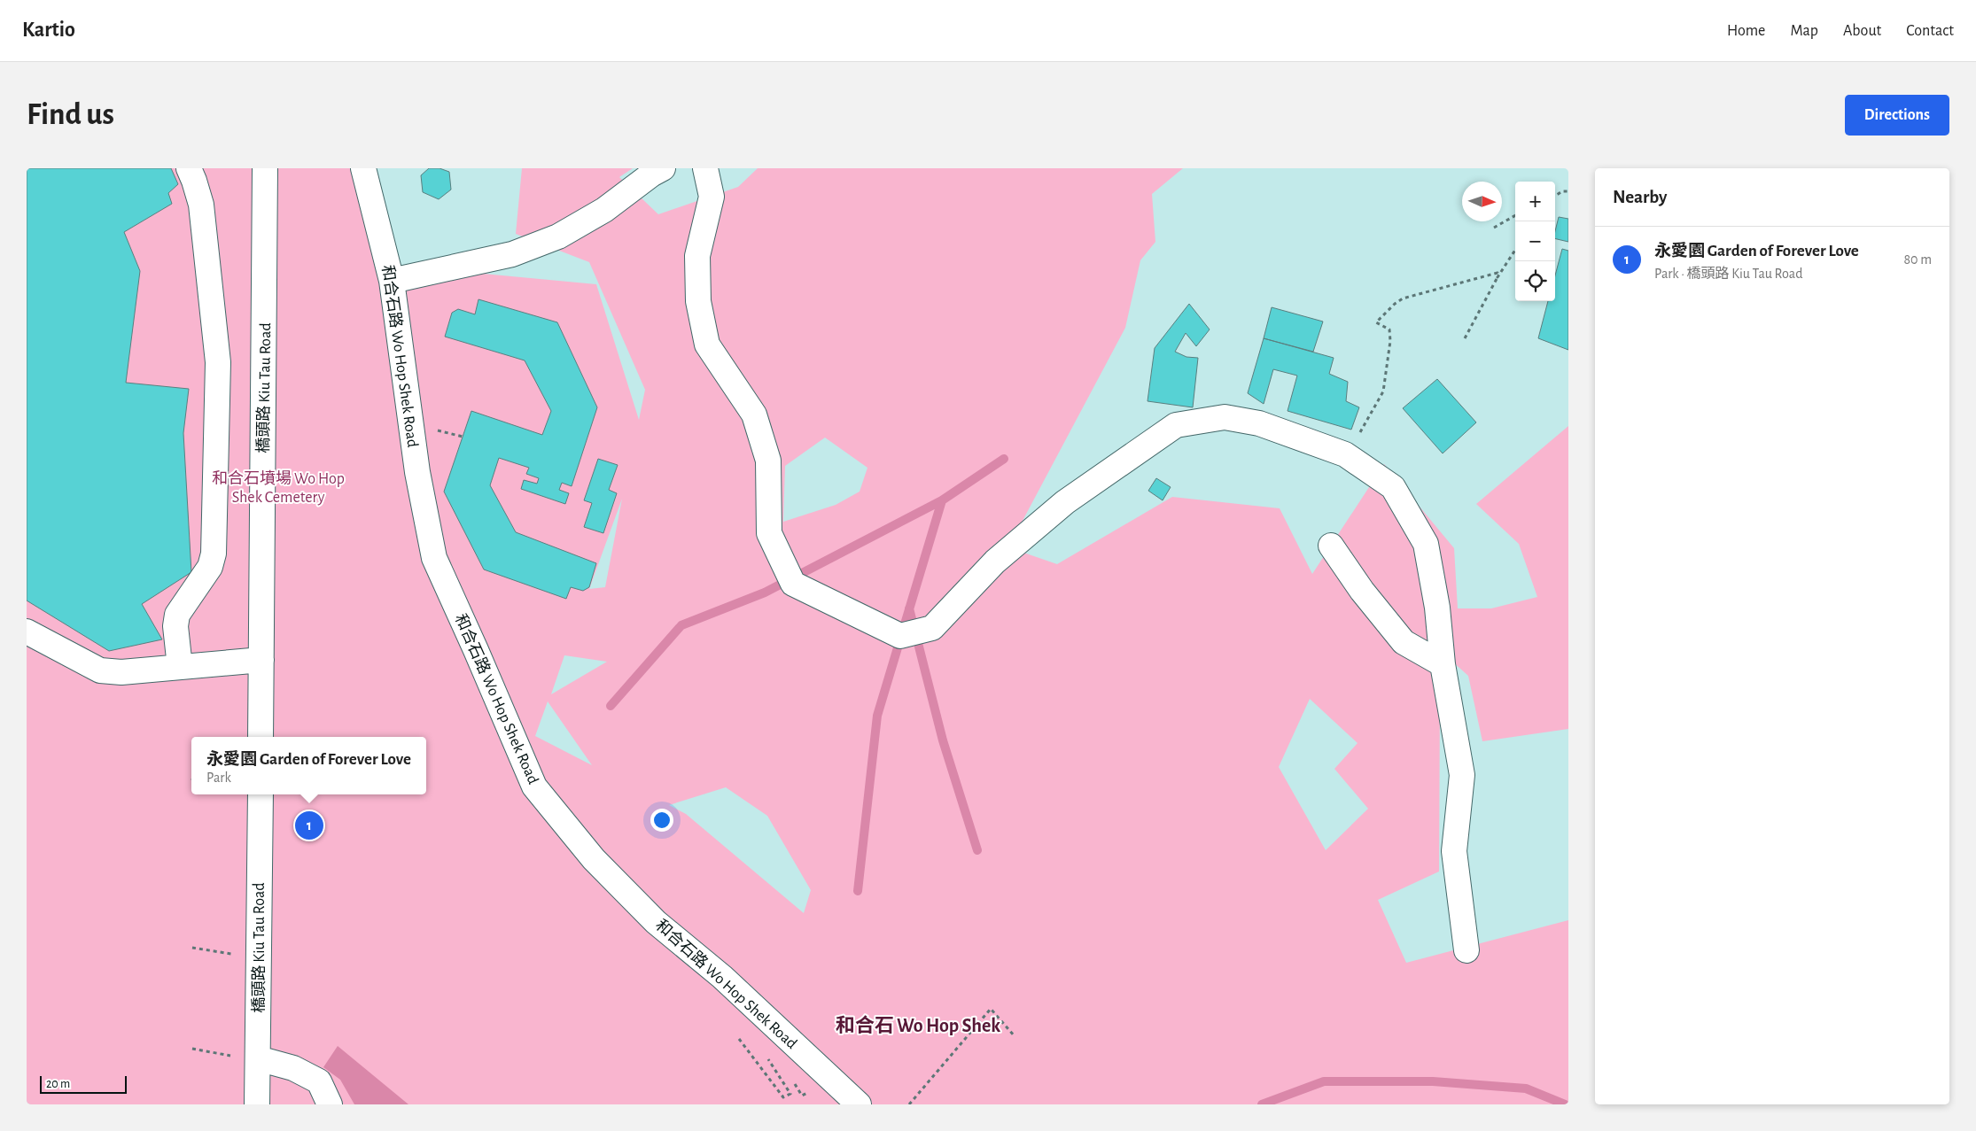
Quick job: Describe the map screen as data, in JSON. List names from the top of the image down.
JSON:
{
  "streets": {
    "street": ["和合石路 Wo Hop Shek Road", "橋頭路 Kiu Tau Road"]
  },
  "districts": ["和合石 Wo Hop Shek"],
  "parks": ["和合石墳場 Wo Hop Shek Cemetery"],
  "scale_bar": "20 m",
  "north": "right",
  "page": {
    "header": "Kartio",
    "nav": [
      "Home",
      "Map",
      "About",
      "Contact"
    ],
    "buttons": "Directions",
    "title": "Find us",
    "heading": "Nearby",
    "map_buttons": ["+", "−"],
    "list": [
      {
        "mark": "1",
        "name": "永愛園 Garden of Forever Love",
        "note": "Park · 橋頭路 Kiu Tau Road",
        "value": "80 m"
      }
    ],
    "popup": ["永愛園 Garden of Forever Love", "Park"],
    "pins": "1",
    "scale": "20 m"
  }
}
